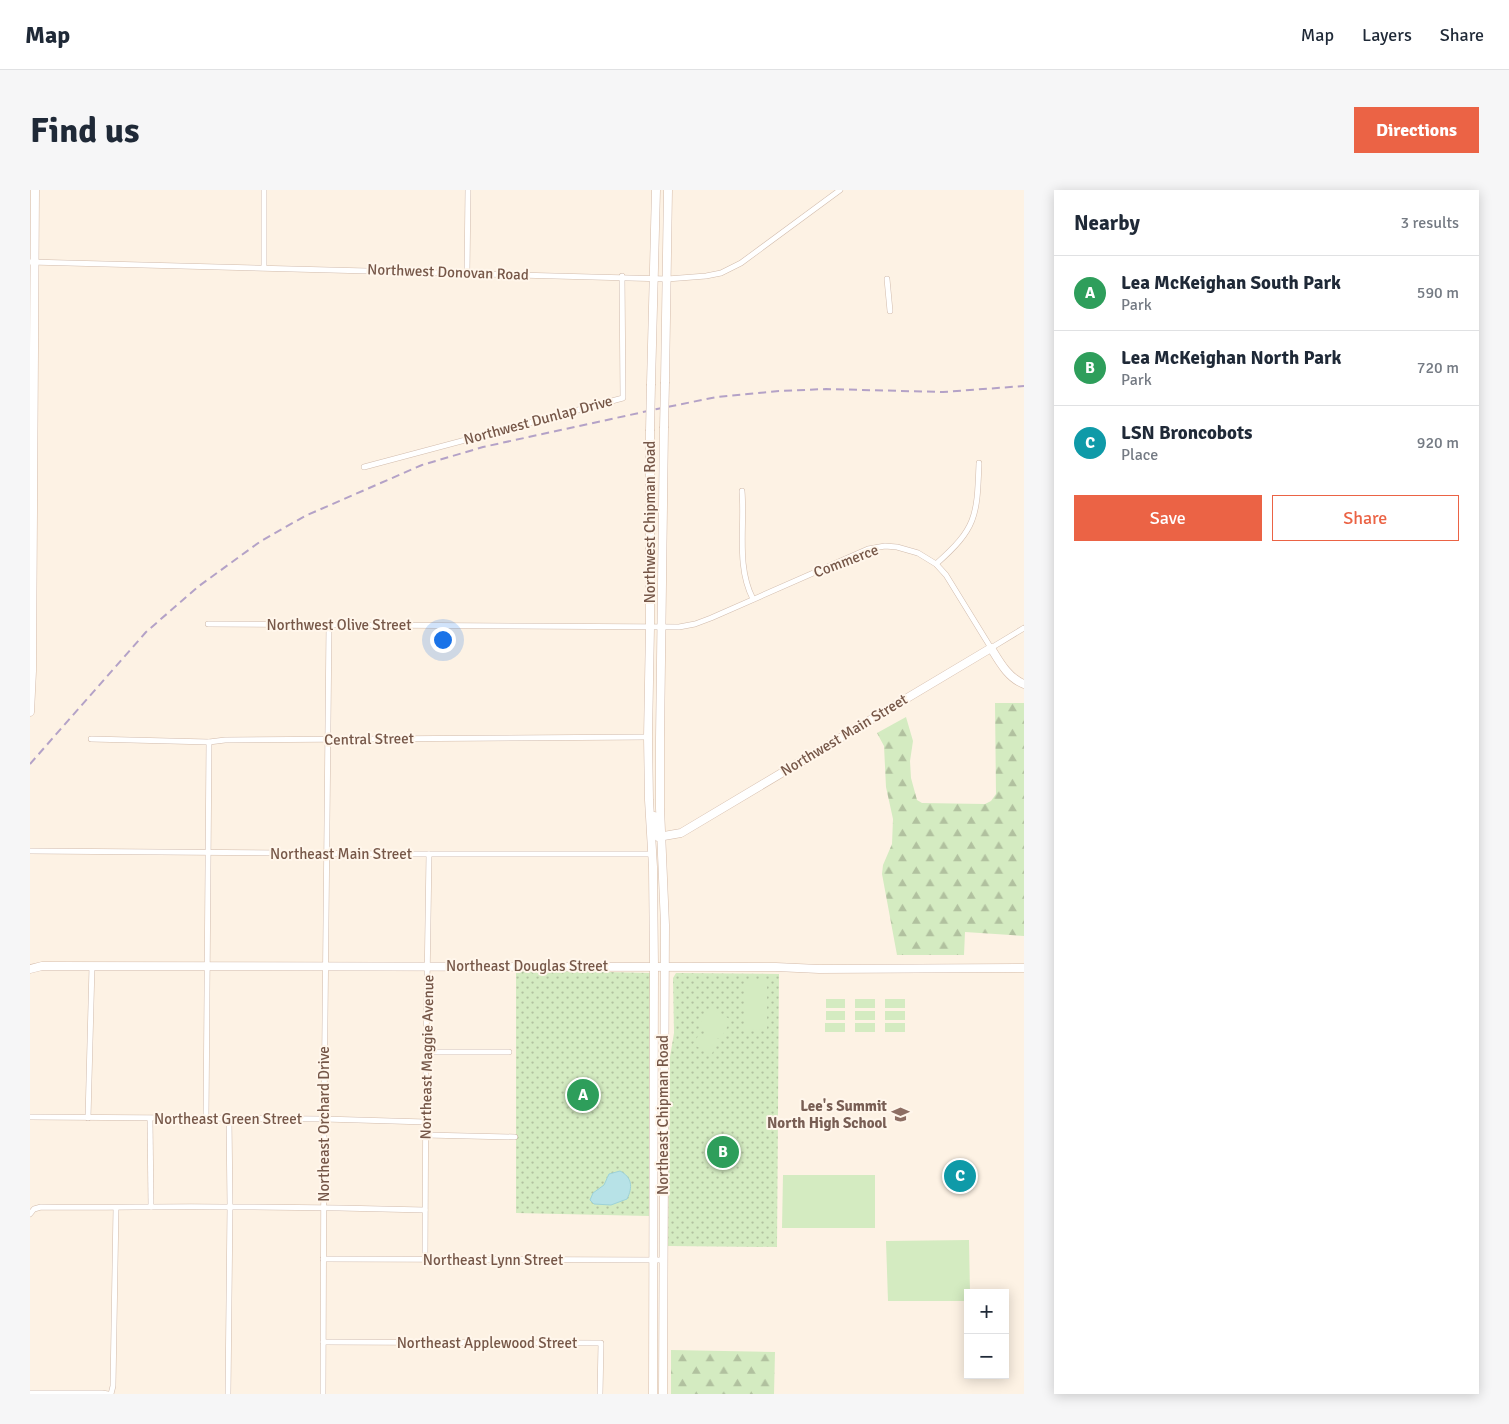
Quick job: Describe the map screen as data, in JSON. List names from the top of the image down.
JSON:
{
  "streets": {
    "main road": [
      "Northwest Chipman Road",
      "Northwest Main Street",
      "Northeast Douglas Street",
      "Northeast Chipman Road"
    ],
    "street": [
      "Northwest Donovan Road",
      "Northwest Dunlap Drive",
      "Commerce",
      "Northwest Olive Street",
      "Central Street",
      "Northeast Main Street",
      "Northeast Maggie Avenue",
      "Northeast Green Street",
      "Northeast Orchard Drive",
      "Northeast Lynn Street",
      "Northeast Applewood Street"
    ]
  },
  "crossings": [
    ["Northwest Donovan Road", "Northwest Dunlap Drive"],
    ["Northwest Donovan Road", "Northwest Chipman Road"],
    ["Northwest Chipman Road", "Commerce"],
    ["Northwest Chipman Road", "Northwest Olive Street"],
    ["Northwest Chipman Road", "Northwest Main Street"],
    ["Northwest Chipman Road", "Central Street"],
    ["Northwest Chipman Road", "Northeast Main Street"],
    ["Northwest Chipman Road", "Northeast Chipman Road"],
    ["Commerce", "Northwest Olive Street"],
    ["Commerce", "Northwest Main Street"],
    ["Northwest Olive Street", "Northeast Orchard Drive"],
    ["Northwest Main Street", "Northeast Chipman Road"],
    ["Central Street", "Northeast Orchard Drive"],
    ["Northeast Main Street", "Northeast Maggie Avenue"],
    ["Northeast Main Street", "Northeast Chipman Road"],
    ["Northeast Main Street", "Northeast Orchard Drive"],
    ["Northeast Douglas Street", "Northeast Maggie Avenue"],
    ["Northeast Douglas Street", "Northeast Chipman Road"],
    ["Northeast Douglas Street", "Northeast Orchard Drive"],
    ["Northeast Maggie Avenue", "Northeast Green Street"],
    ["Northeast Maggie Avenue", "Northeast Lynn Street"],
    ["Northeast Chipman Road", "Northeast Lynn Street"],
    ["Northeast Green Street", "Northeast Orchard Drive"],
    ["Northeast Orchard Drive", "Northeast Lynn Street"],
    ["Northeast Orchard Drive", "Northeast Applewood Street"]
  ],
  "places": {
    "school or university": ["Lee's Summit North High School"]
  },
  "page": {
    "header": "Map",
    "nav": ["Map", "Layers", "Share"],
    "buttons": [
      "Directions",
      ["Save", "Share"]
    ],
    "title": "Find us",
    "heading": ["Nearby", "3 results"],
    "list": [
      {
        "mark": "A",
        "name": "Lea McKeighan South Park",
        "note": "Park",
        "value": "590 m"
      },
      {
        "mark": "B",
        "name": "Lea McKeighan North Park",
        "note": "Park",
        "value": "720 m"
      },
      {
        "mark": "C",
        "name": "LSN Broncobots",
        "note": "Place",
        "value": "920 m"
      }
    ],
    "pins": ["A", "B", "C"],
    "map_buttons": ["+", "−"]
  }
}
